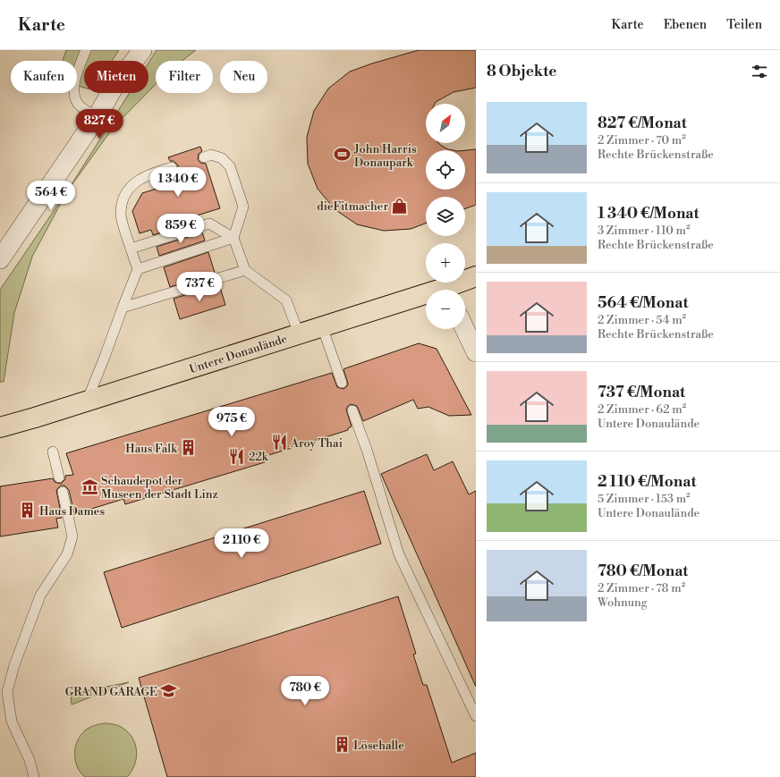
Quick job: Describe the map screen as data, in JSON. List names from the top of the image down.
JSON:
{
  "streets": {
    "main road": ["Untere Donaulände"]
  },
  "places": {
    "sports": ["John Harris Donaupark"],
    "shop": ["dieFitmacher"],
    "restaurant": ["Aroy Thai", "22k"],
    "building": ["Haus Falk", "Haus Dames", "Lösehalle"],
    "museum": ["Schaudepot der Museen der Stadt Linz"],
    "school or university": ["GRAND GARAGE"]
  },
  "north": "top right",
  "page": {
    "header": "Karte",
    "nav": ["Karte", "Ebenen", "Teilen"],
    "heading": "8 Objekte",
    "chip": [
      "Kaufen",
      "Mieten",
      "Filter",
      "Neu"
    ],
    "list": [
      {
        "name": "827 €/Monat",
        "note": "2 Zimmer · 70 m² · Rechte Brückenstraße"
      },
      {
        "name": "1 340 €/Monat",
        "note": "3 Zimmer · 110 m² · Rechte Brückenstraße"
      },
      {
        "name": "564 €/Monat",
        "note": "2 Zimmer · 54 m² · Rechte Brückenstraße"
      },
      {
        "name": "737 €/Monat",
        "note": "2 Zimmer · 62 m² · Untere Donaulände"
      },
      {
        "name": "2 110 €/Monat",
        "note": "5 Zimmer · 153 m² · Untere Donaulände"
      },
      {
        "name": "780 €/Monat",
        "note": "2 Zimmer · 78 m² · Wohnung"
      }
    ],
    "map_buttons": ["+", "−"],
    "price": [
      "827 €",
      "1 340 €",
      "564 €",
      "859 €",
      "737 €",
      "975 €",
      "2 110 €",
      "780 €"
    ]
  }
}
